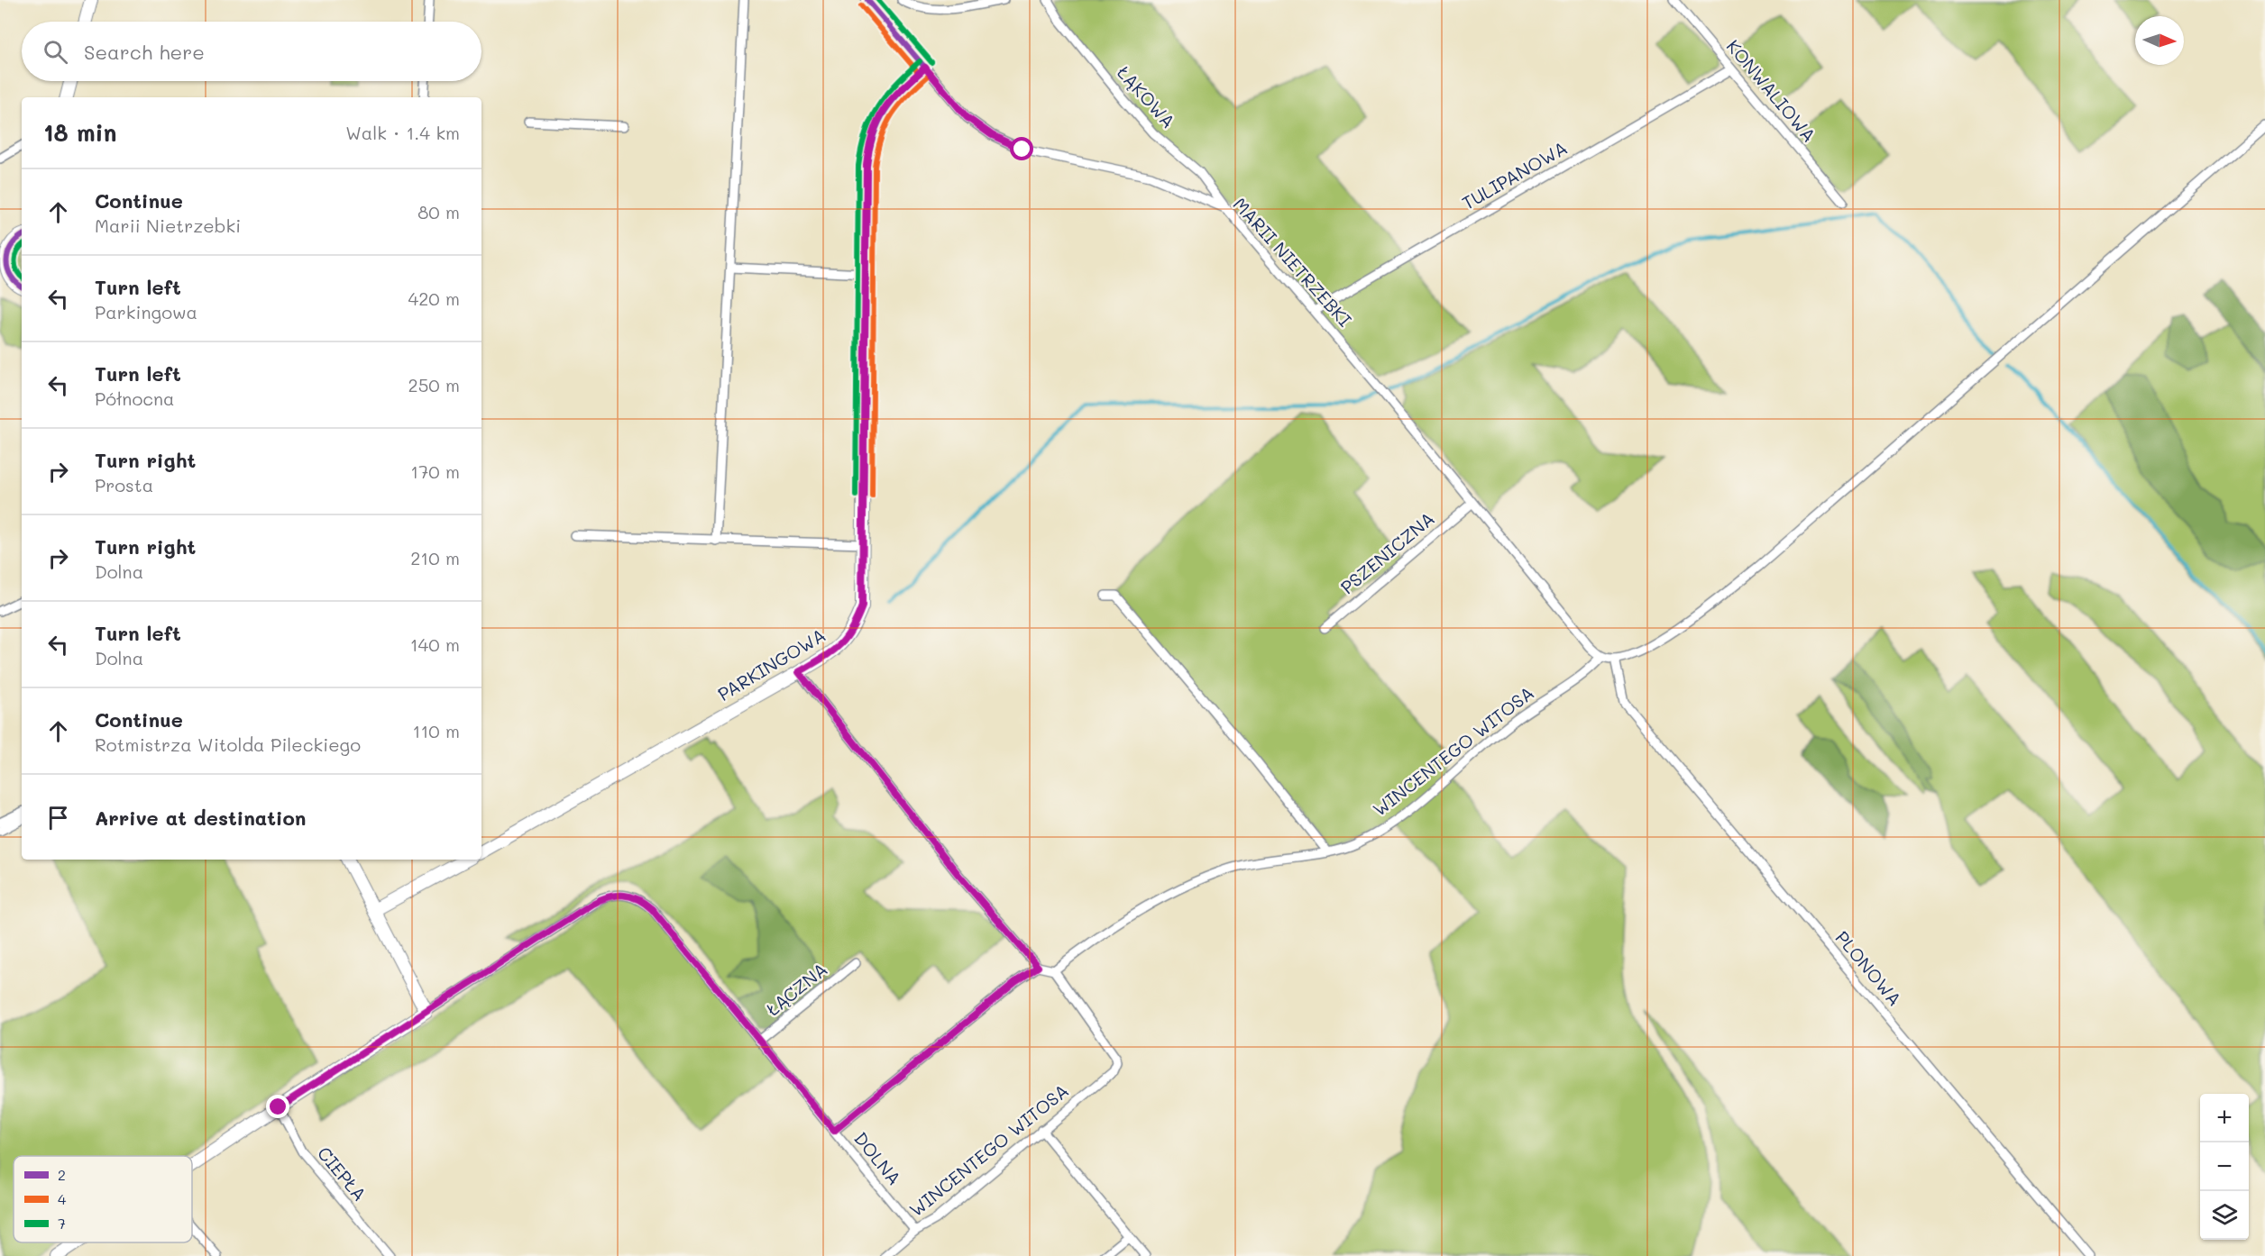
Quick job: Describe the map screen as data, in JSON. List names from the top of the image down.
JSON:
{
  "streets": {
    "street": [
      "KONWALIOWA",
      "ŁĄKOWA",
      "TULIPANOWA",
      "MARII NIETRZEBKI",
      "PSZENICZNA",
      "PARKINGOWA",
      "WINCENTEGO WITOSA",
      "PLONOWA",
      "ŁĄCZNA",
      "DOLNA",
      "CIEPŁA"
    ]
  },
  "crossings": [
    ["KONWALIOWA", "TULIPANOWA"],
    ["ŁĄKOWA", "MARII NIETRZEBKI"],
    ["TULIPANOWA", "MARII NIETRZEBKI"],
    ["MARII NIETRZEBKI", "PSZENICZNA"],
    ["MARII NIETRZEBKI", "PARKINGOWA"],
    ["MARII NIETRZEBKI", "WINCENTEGO WITOSA"],
    ["WINCENTEGO WITOSA", "DOLNA"],
    ["ŁĄCZNA", "DOLNA"]
  ],
  "lines": ["transit line 2", "transit line 7", "transit line 4"],
  "legend": ["2", "4", "7"],
  "north": "right",
  "page": {
    "search": "Search here",
    "heading": ["18 min", "Walk · 1.4 km"],
    "list": [
      ["Continue", "Marii Nietrzebki", "80 m"],
      ["Turn left", "Parkingowa", "420 m"],
      ["Turn left", "Północna", "250 m"],
      ["Turn right", "Prosta", "170 m"],
      ["Turn right", "Dolna", "210 m"],
      ["Turn left", "Dolna", "140 m"],
      ["Continue", "Rotmistrza Witolda Pileckiego", "110 m"],
      "Arrive at destination"
    ],
    "map_buttons": ["+", "−"]
  }
}
